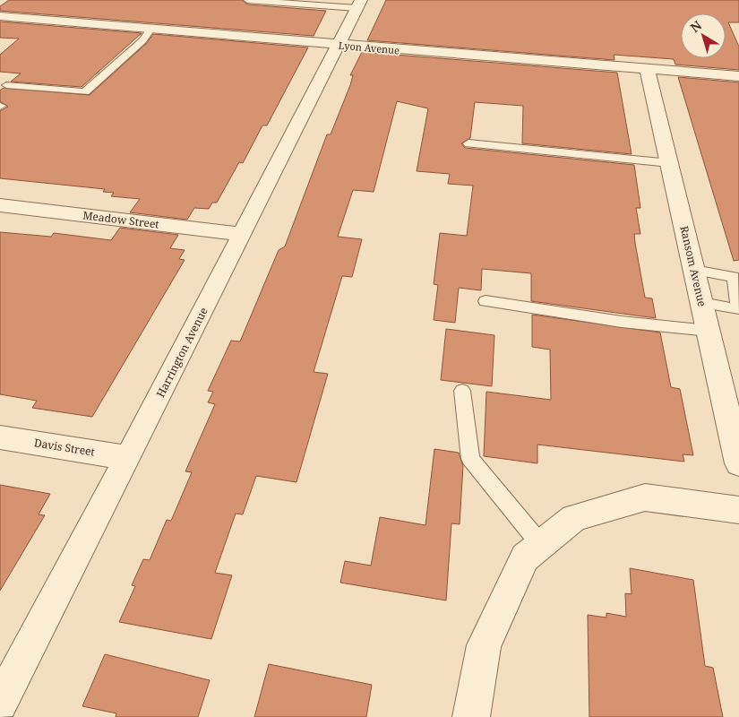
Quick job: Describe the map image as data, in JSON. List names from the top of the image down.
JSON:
{
  "streets": {
    "street": [
      "Lyon Avenue",
      "Meadow Street",
      "Ransom Avenue",
      "Harrington Avenue",
      "Davis Street"
    ]
  },
  "crossings": [
    ["Lyon Avenue", "Ransom Avenue"],
    ["Lyon Avenue", "Harrington Avenue"],
    ["Meadow Street", "Harrington Avenue"],
    ["Harrington Avenue", "Davis Street"]
  ],
  "north": "top left"
}
